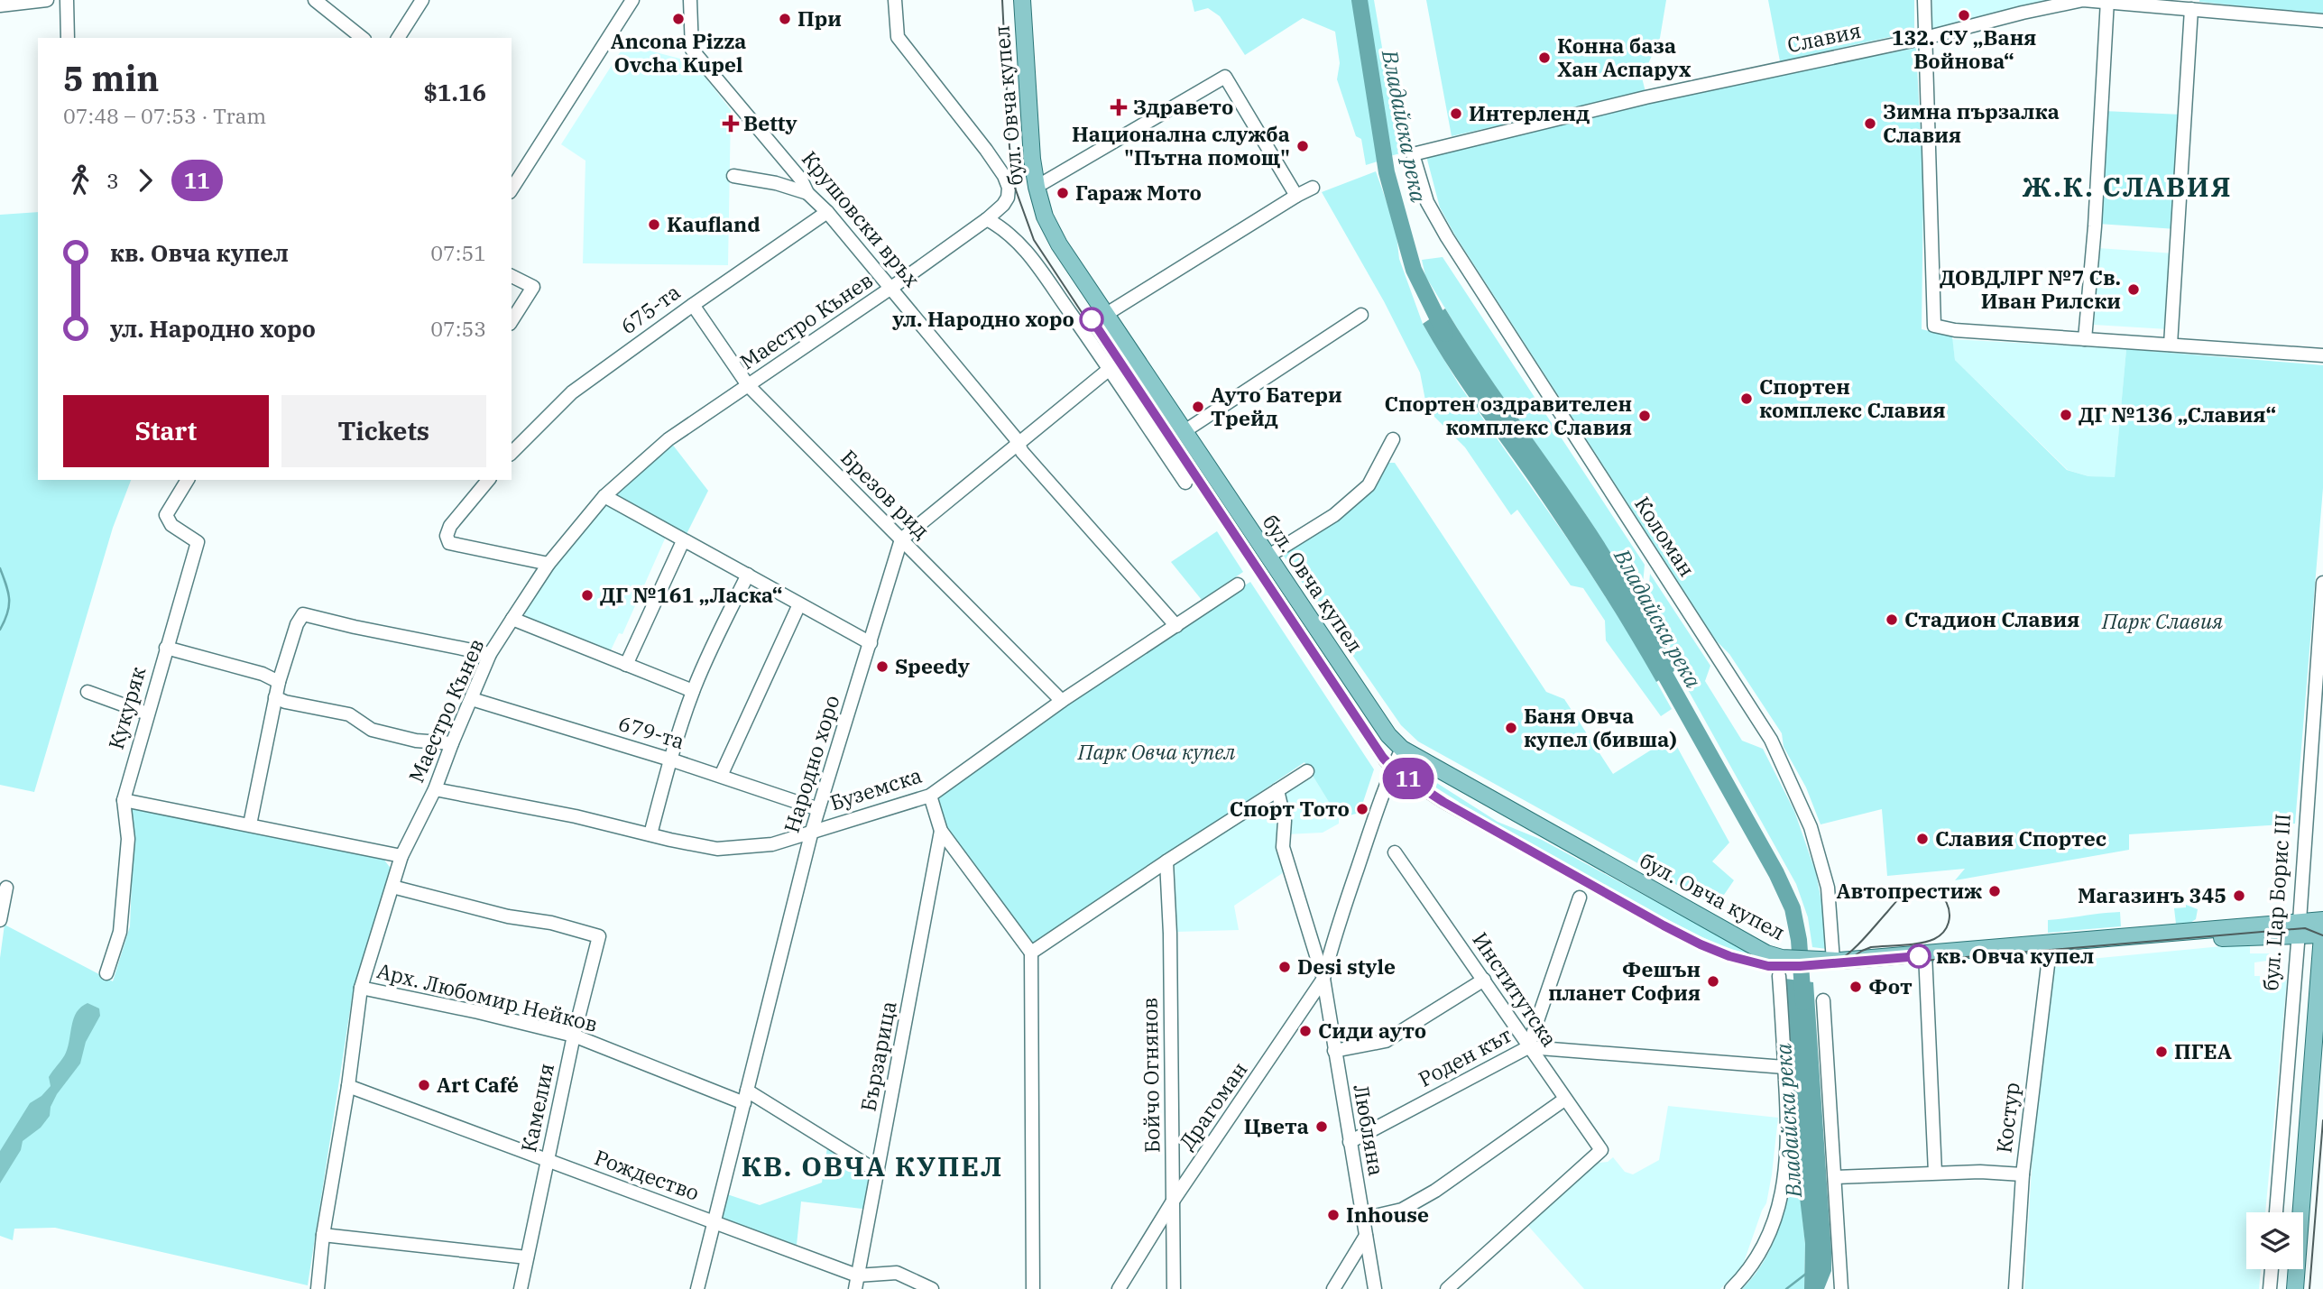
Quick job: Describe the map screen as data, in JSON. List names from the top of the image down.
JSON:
{
  "streets": {
    "main road": ["бул. Овча купел"],
    "street": [
      "Славия",
      "Крушовски връх",
      "675-та",
      "Маестро Кънев",
      "Брезов рид",
      "Коломан",
      "Кукуряк",
      "679-та",
      "Народно хоро",
      "Буземска",
      "бул. Цар Борис III",
      "Институтска",
      "Арх. Любомир Нейков",
      "Бързарица",
      "Роден кът",
      "Бойчо Огнянов",
      "Драгоман",
      "Камелия",
      "Костур",
      "Любляна",
      "Рождество"
    ]
  },
  "crossings": [
    ["Славия", "Коломан"],
    ["бул. Овча купел", "Коломан"],
    ["бул. Овча купел", "бул. Цар Борис III"],
    ["бул. Овча купел", "Костур"],
    ["бул. Овча купел", "Любляна"],
    ["Крушовски връх", "675-та"],
    ["Крушовски връх", "Маестро Кънев"],
    ["Крушовски връх", "Буземска"],
    ["675-та", "Брезов рид"],
    ["Маестро Кънев", "Брезов рид"],
    ["Маестро Кънев", "679-та"],
    ["Маестро Кънев", "Буземска"],
    ["Маестро Кънев", "Арх. Любомир Нейков"],
    ["Маестро Кънев", "Камелия"],
    ["Маестро Кънев", "Рождество"],
    ["Брезов рид", "Народно хоро"],
    ["Брезов рид", "Буземска"],
    ["679-та", "Народно хоро"],
    ["Народно хоро", "Буземска"],
    ["Народно хоро", "Арх. Любомир Нейков"],
    ["Народно хоро", "Рождество"],
    ["Институтска", "Роден кът"],
    ["Арх. Любомир Нейков", "Бързарица"],
    ["Арх. Любомир Нейков", "Камелия"],
    ["Бързарица", "Рождество"],
    ["Роден кът", "Любляна"],
    ["Бойчо Огнянов", "Драгоман"],
    ["Драгоман", "Любляна"],
    ["Камелия", "Рождество"]
  ],
  "districts": ["Ж.К. СЛАВИЯ", "КВ. ОВЧА КУПЕЛ"],
  "water": ["Владайска река"],
  "parks": ["Парк Славия", "Парк Овча купел"],
  "places": {
    "other": [
      "132. СУ „Ваня Войнова“",
      "Ancona Pizza Ovcha Kupel",
      "При",
      "Конна база Хан Аспарух",
      "Интерленд",
      "Зимна пързалка Славия",
      "Национална служба \"Пътна помощ\"",
      "Гараж Мото",
      "Kaufland",
      "ДОВДЛРГ №7 Св. Иван Рилски",
      "ул. Народно хоро",
      "Спортен комплекс Славия",
      "Ауто Батери Трейд",
      "ДГ №136 „Славия“",
      "Спортен оздравителен комплекс Славия",
      "ДГ №161 „Ласка“",
      "Стадион Славия",
      "Speedy",
      "Баня Овча купел (бивша)",
      "Спорт Тото",
      "Славия Спортес",
      "Автопрестиж",
      "Магазинъ 345",
      "кв. Овча купел",
      "Desi style",
      "Фешън планет София",
      "Фот",
      "Сиди ауто",
      "ПГЕА",
      "Art Café",
      "Цвета",
      "Inhouse"
    ],
    "health": ["Здравето", "Betty"]
  },
  "lines": ["tram line 11"],
  "page": {
    "on_map": "11",
    "heading": ["5 min", "07:48 – 07:53 · Tram", "$1.16"],
    "legs": ["3", "11"],
    "list": [
      {
        "name": "кв. Овча купел",
        "value": "07:51"
      },
      {
        "name": "ул. Народно хоро",
        "value": "07:53"
      }
    ],
    "buttons": ["Start", "Tickets"]
  }
}
